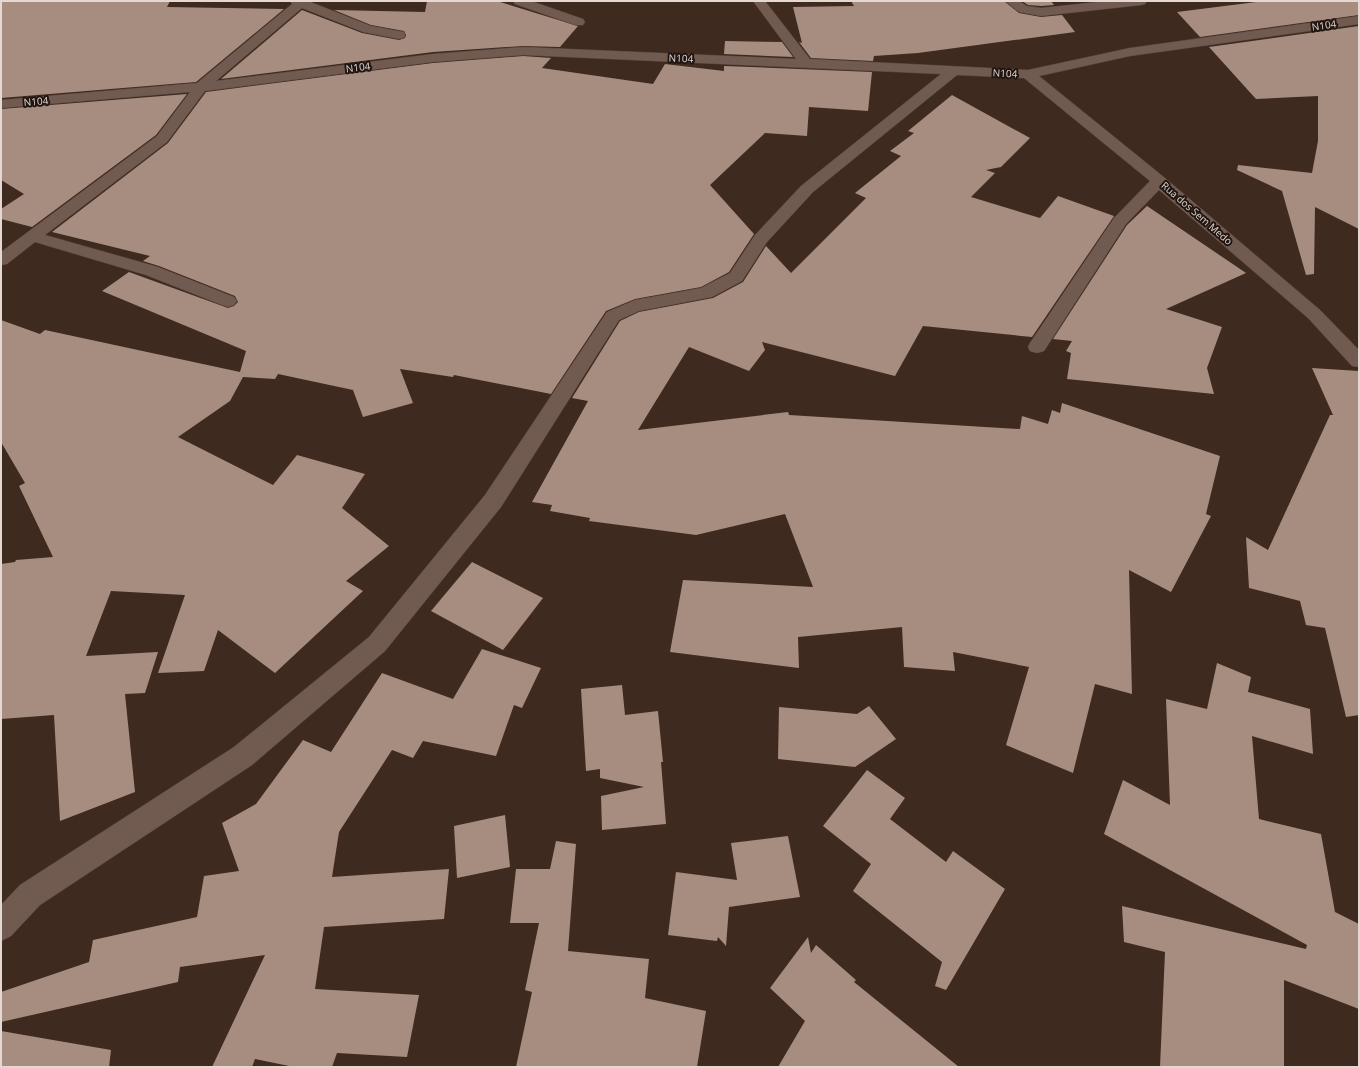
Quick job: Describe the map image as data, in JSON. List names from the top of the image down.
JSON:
{
  "streets": {
    "street": ["N104", "Rua dos Sem Medo"]
  },
  "crossings": [
    ["N104", "Rua dos Sem Medo"]
  ]
}
